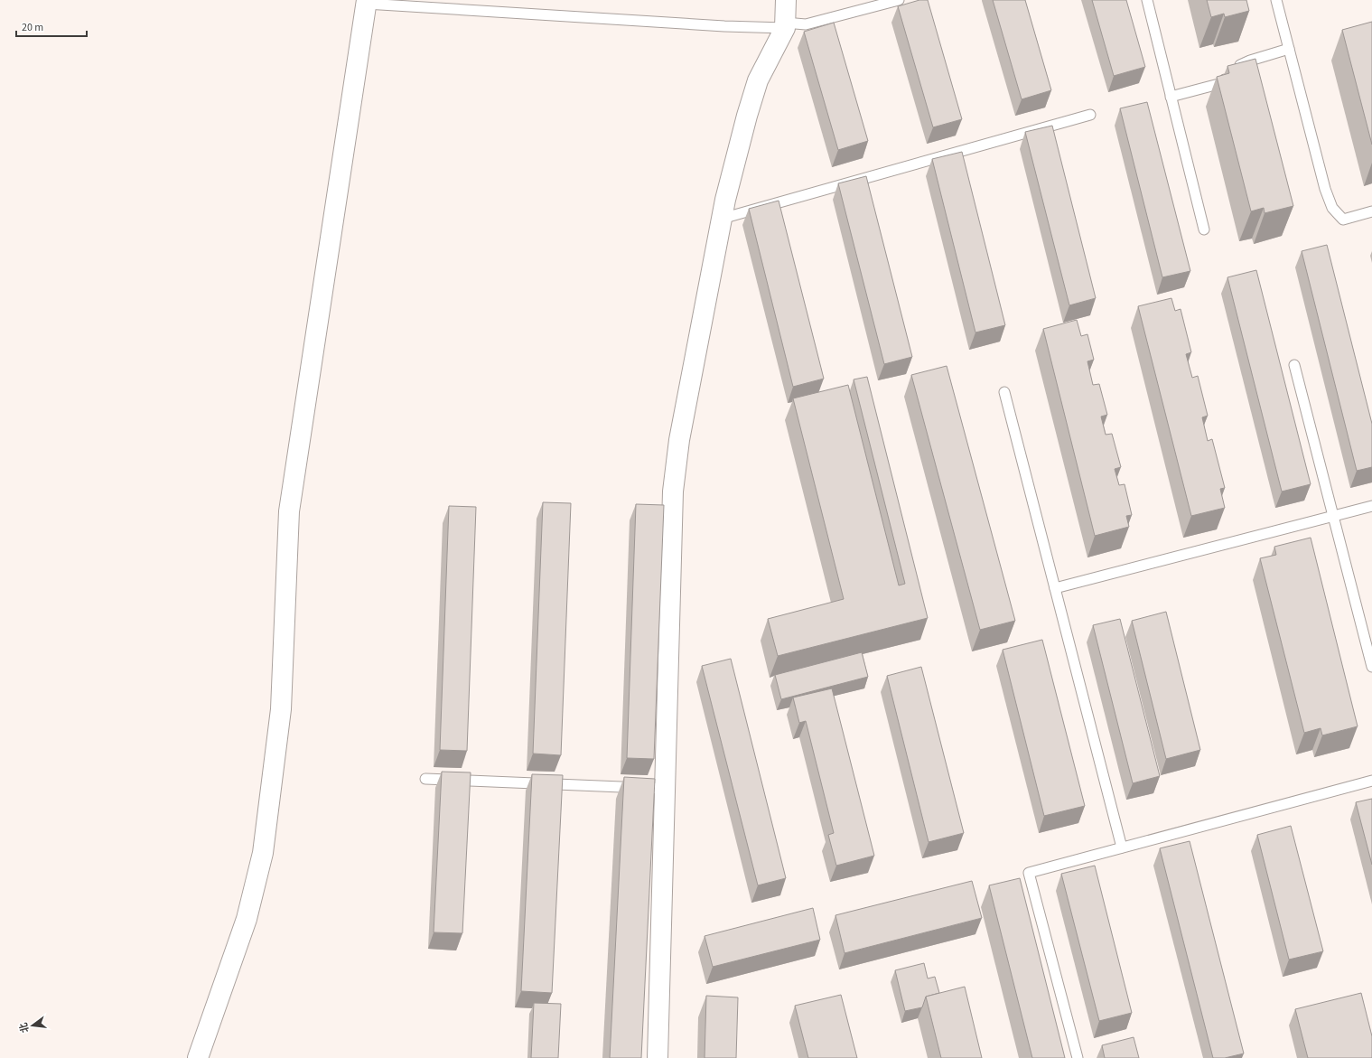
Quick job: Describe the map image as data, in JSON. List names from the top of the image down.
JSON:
{
  "scale_bar": "20 m",
  "north": "left"
}
